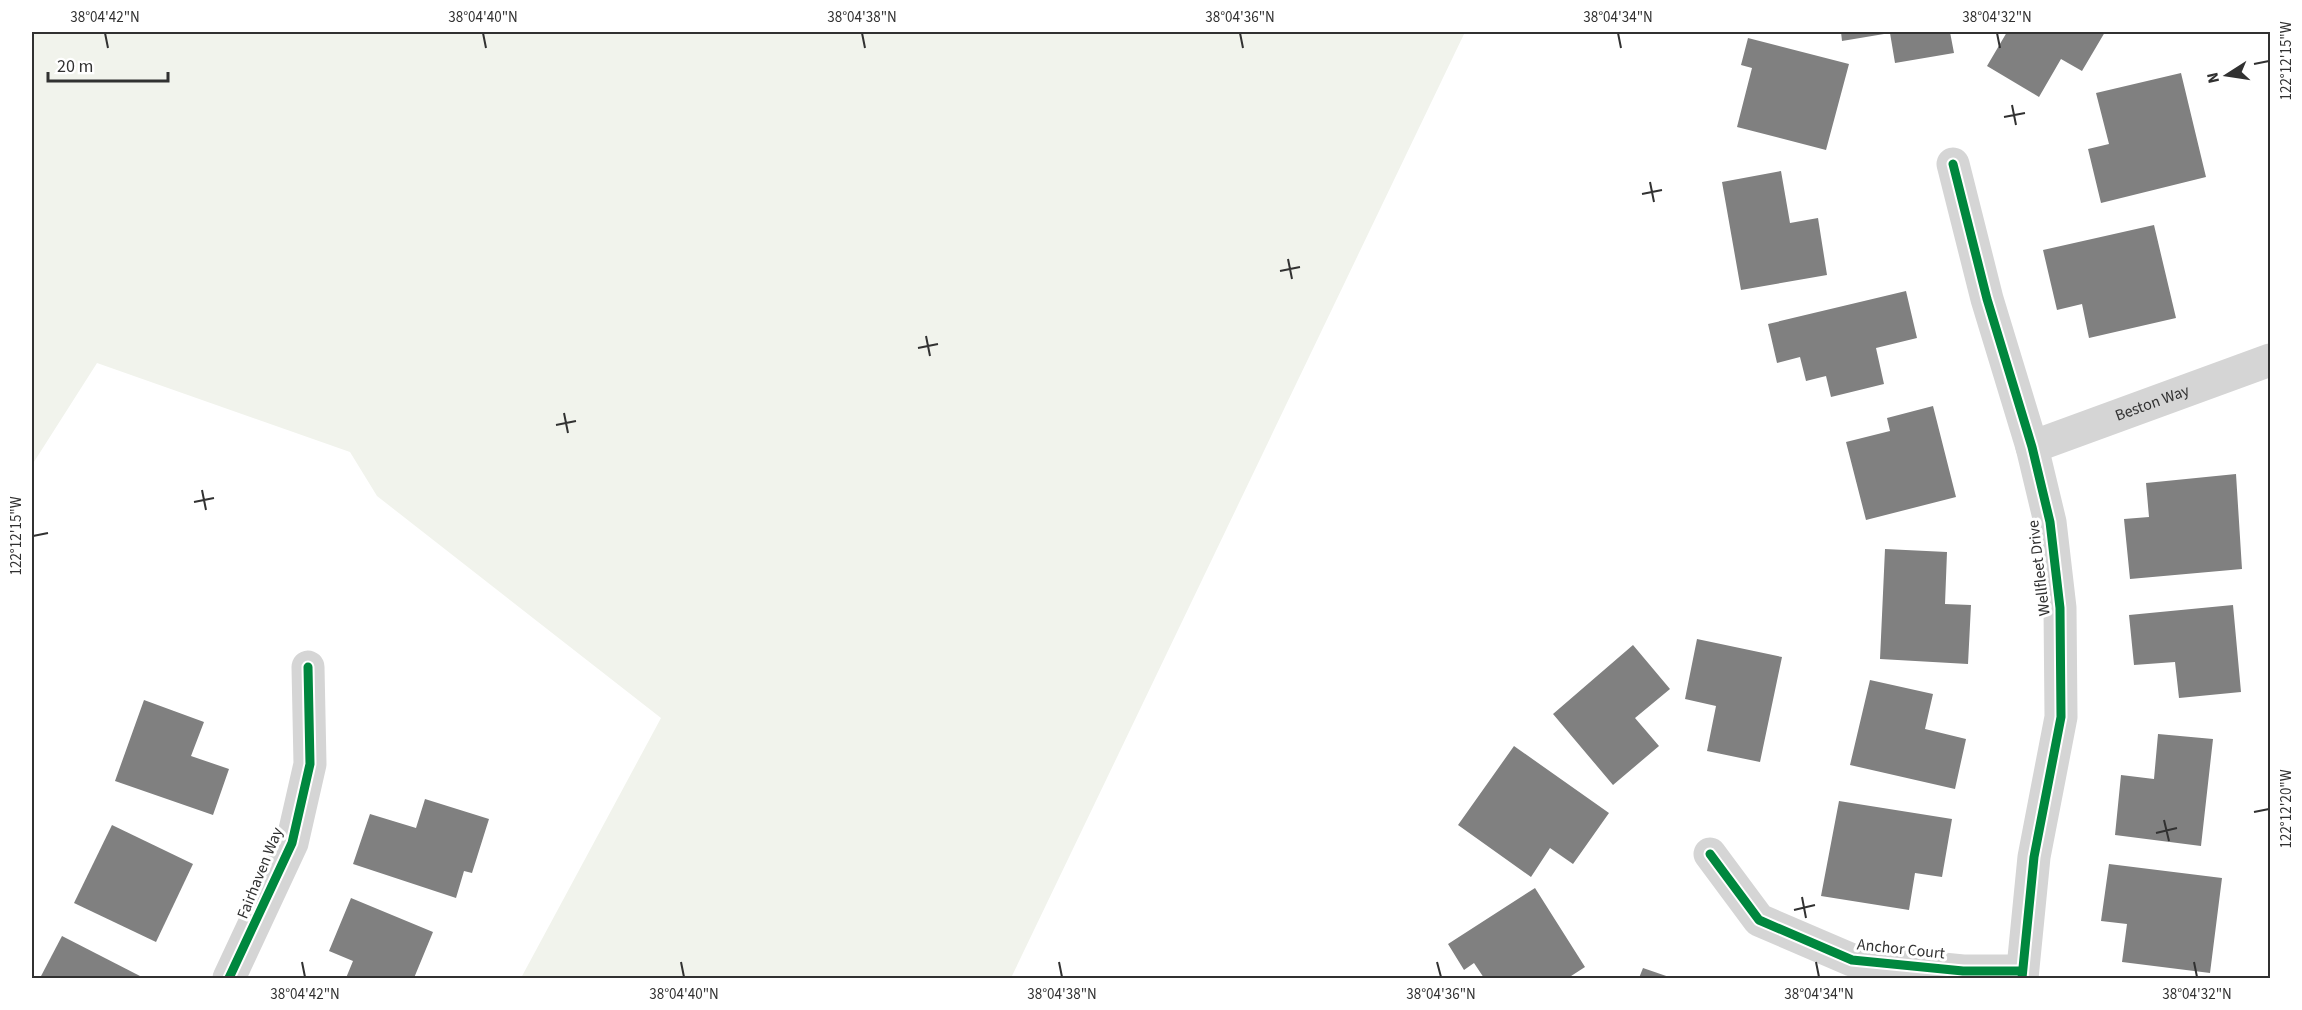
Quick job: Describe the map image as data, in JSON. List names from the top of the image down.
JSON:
{
  "streets": {
    "street": [
      "Beston Way",
      "Wellfleet Drive",
      "Fairhaven Way",
      "Anchor Court"
    ]
  },
  "crossings": [
    ["Beston Way", "Wellfleet Drive"],
    ["Wellfleet Drive", "Anchor Court"]
  ],
  "scale_bar": "20 m",
  "north": "left",
  "coordinates": [
    "38°04'42\"N",
    "38°04'40\"N",
    "38°04'38\"N",
    "38°04'36\"N",
    "38°04'34\"N",
    "38°04'32\"N",
    "122°12'15\"W",
    "122°12'20\"W"
  ]
}
